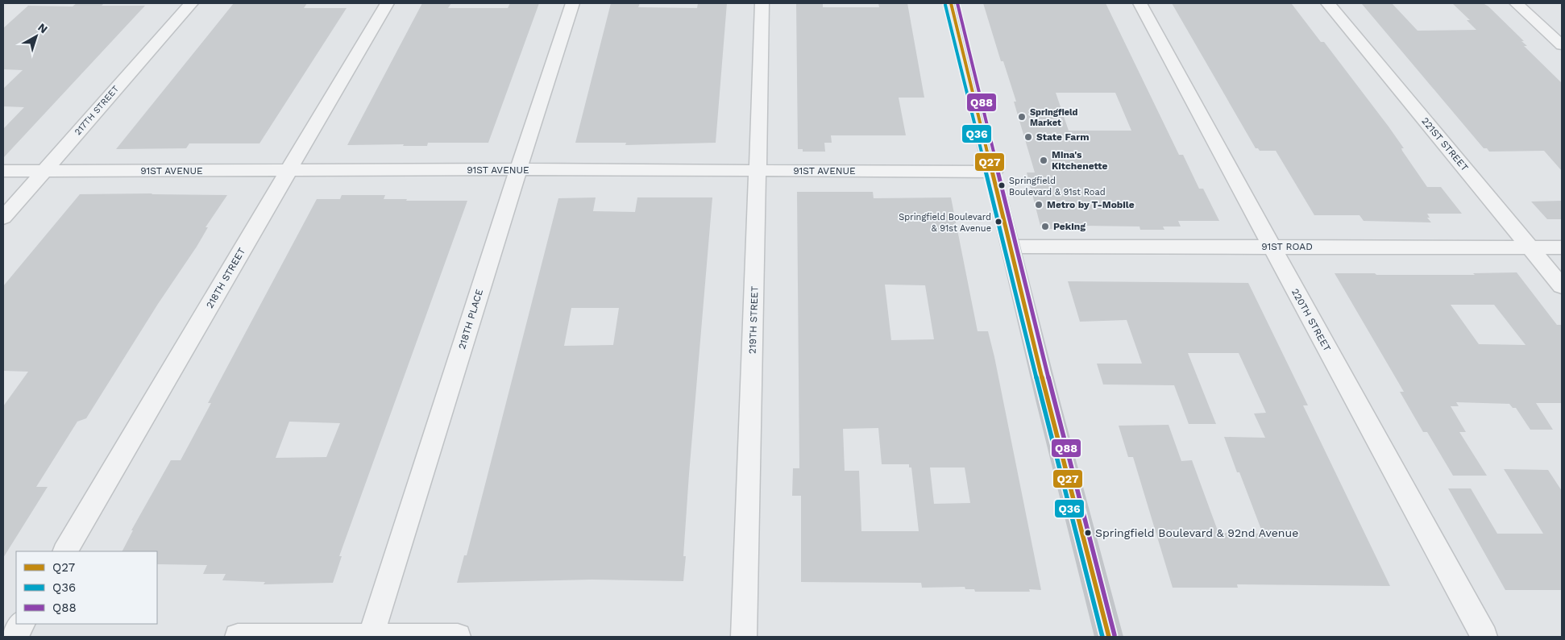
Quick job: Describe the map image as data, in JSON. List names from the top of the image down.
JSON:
{
  "streets": {
    "street": [
      "217TH STREET",
      "221ST STREET",
      "91ST AVENUE",
      "91ST ROAD",
      "218TH STREET",
      "218TH PLACE",
      "219TH STREET",
      "220TH STREET"
    ]
  },
  "crossings": [
    ["217TH STREET", "91ST AVENUE"],
    ["221ST STREET", "91ST ROAD"],
    ["91ST AVENUE", "218TH STREET"],
    ["91ST AVENUE", "218TH PLACE"],
    ["91ST AVENUE", "219TH STREET"],
    ["91ST ROAD", "220TH STREET"]
  ],
  "places": [
    "Springfield Market",
    "State Farm",
    "Mina's Kitchenette",
    "Springfield Boulevard & 91st Road",
    "Metro by T-Mobile",
    "Springfield Boulevard & 91st Avenue",
    "Peking",
    "Springfield Boulevard & 92nd Avenue"
  ],
  "lines": ["transit line Q27", "transit line Q88", "transit line Q36"],
  "legend": ["Q27", "Q36", "Q88"],
  "north": "top right"
}
